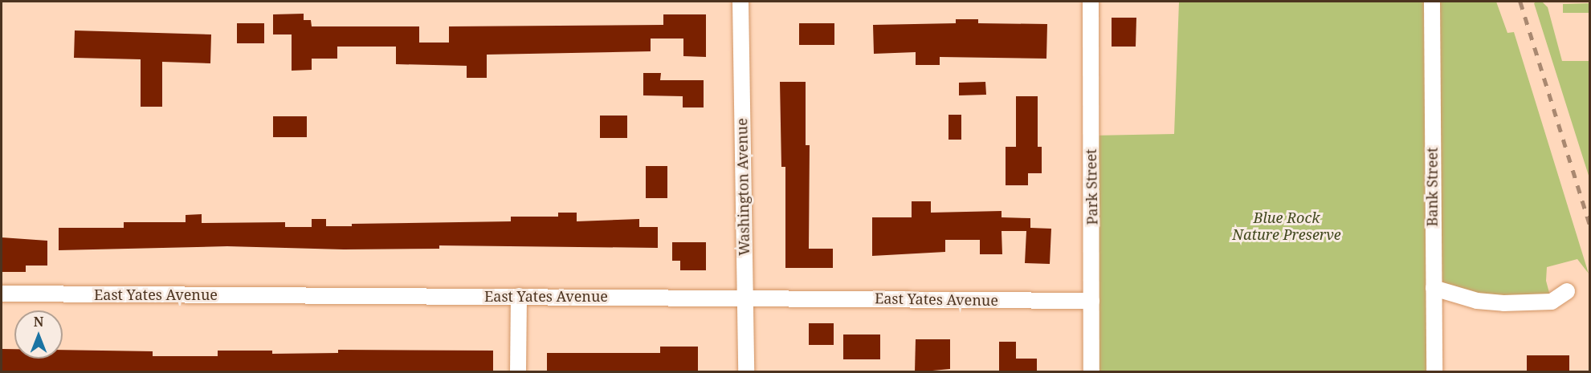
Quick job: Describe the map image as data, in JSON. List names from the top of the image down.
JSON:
{
  "streets": {
    "street": [
      "Washington Avenue",
      "Park Street",
      "Bank Street",
      "East Yates Avenue"
    ]
  },
  "crossings": [
    ["Washington Avenue", "East Yates Avenue"],
    ["Park Street", "East Yates Avenue"]
  ],
  "parks": ["Blue Rock Nature Preserve"],
  "north": "top"
}
